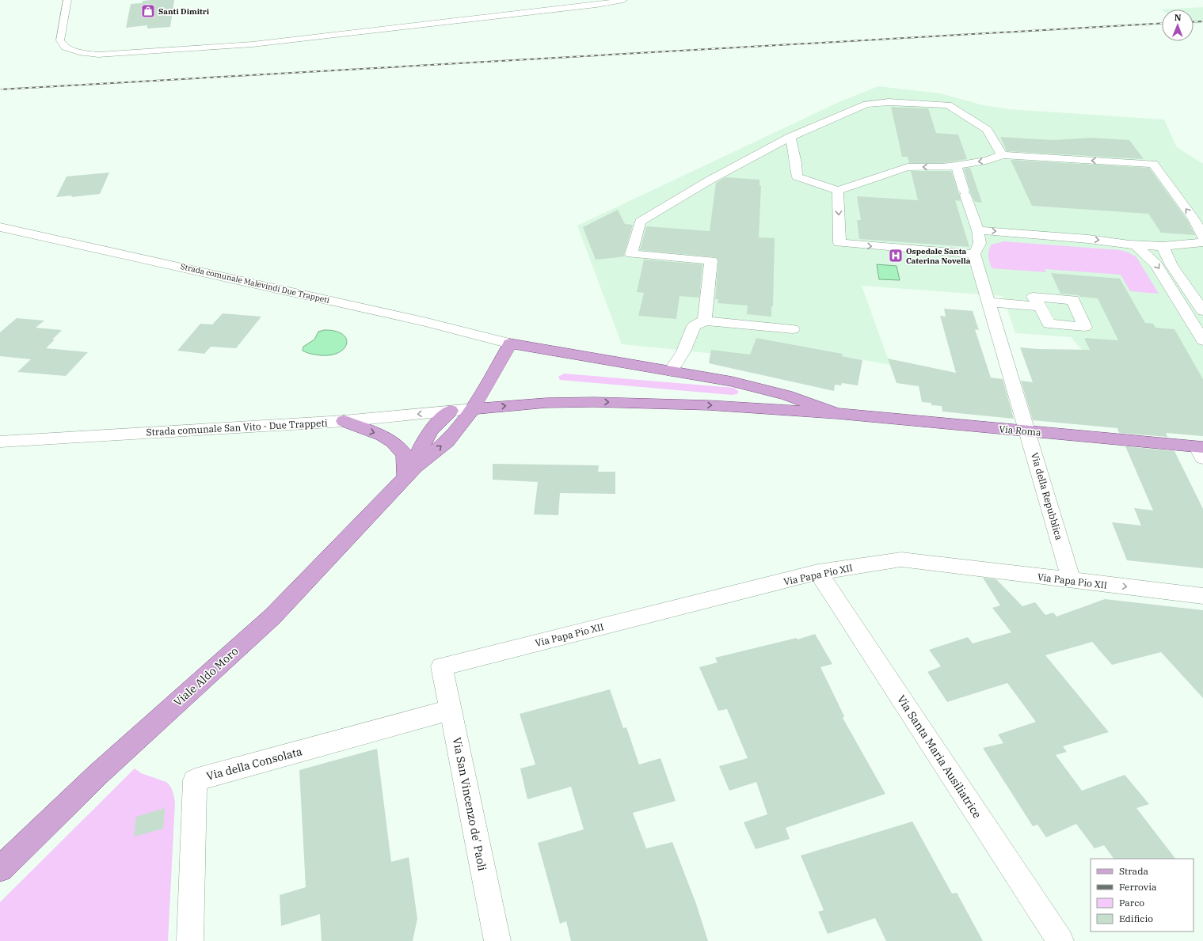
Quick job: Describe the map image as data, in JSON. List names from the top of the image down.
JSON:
{
  "streets": {
    "main road": ["Via Roma", "Viale Aldo Moro"],
    "street": [
      "Strada comunale Malevindi Due Trappeti",
      "Strada comunale San Vito - Due Trappeti",
      "Via della Repubblica",
      "Via Papa Pio XII",
      "Via Santa Maria Ausiliatrice",
      "Via della Consolata",
      "Via San Vincenzo de' Paoli"
    ]
  },
  "crossings": [
    ["Strada comunale Malevindi Due Trappeti", "Viale Aldo Moro"],
    ["Strada comunale San Vito - Due Trappeti", "Viale Aldo Moro"],
    ["Via Roma", "Via della Repubblica"],
    ["Via della Repubblica", "Via Papa Pio XII"],
    ["Via Papa Pio XII", "Via Santa Maria Ausiliatrice"],
    ["Via Papa Pio XII", "Via San Vincenzo de' Paoli"],
    ["Via della Consolata", "Via San Vincenzo de' Paoli"]
  ],
  "places": {
    "shop": ["Santi Dimitri"],
    "hospital": ["Ospedale Santa Caterina Novella"]
  },
  "legend": [
    "Strada",
    "Ferrovia",
    "Parco",
    "Edificio"
  ],
  "north": "top"
}
